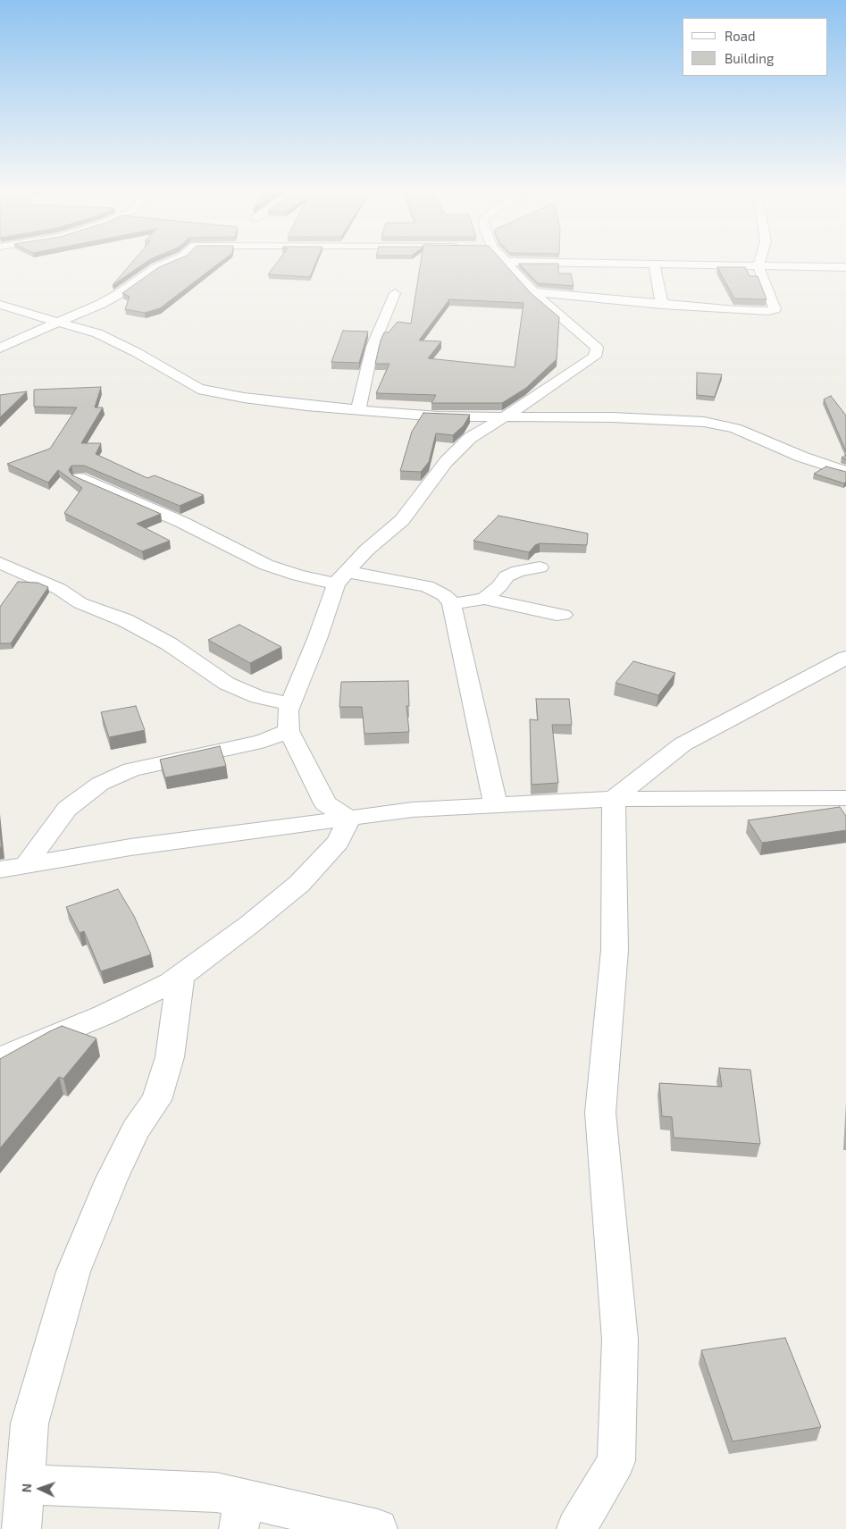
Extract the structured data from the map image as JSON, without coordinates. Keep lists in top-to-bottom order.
{
  "legend": ["Road", "Building"],
  "north": "left"
}
